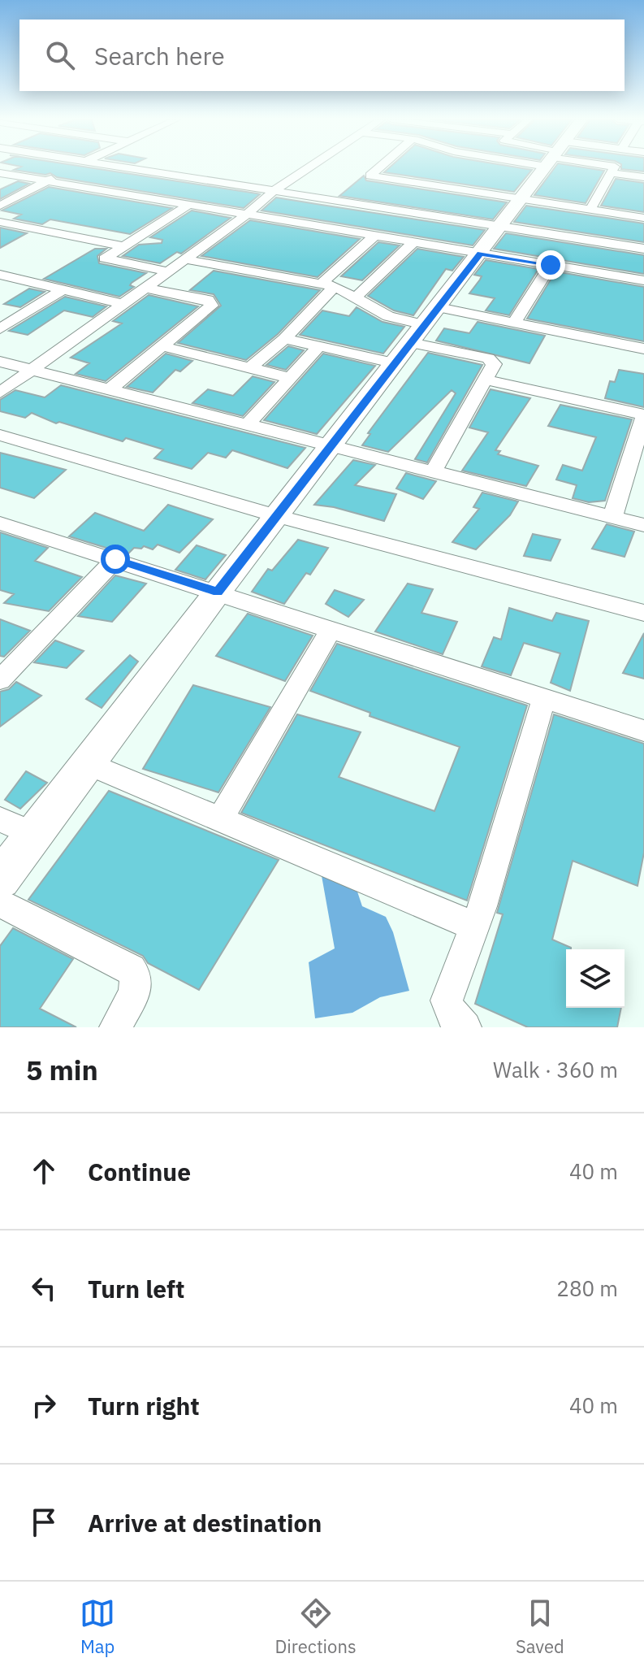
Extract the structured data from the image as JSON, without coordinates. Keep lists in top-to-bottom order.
{
  "page": {
    "search": "Search here",
    "heading": ["5 min", "Walk · 360 m"],
    "list": [
      ["Continue", "40 m"],
      ["Turn left", "280 m"],
      ["Turn right", "40 m"],
      "Arrive at destination"
    ],
    "nav": ["Map", "Directions", "Saved"]
  }
}
